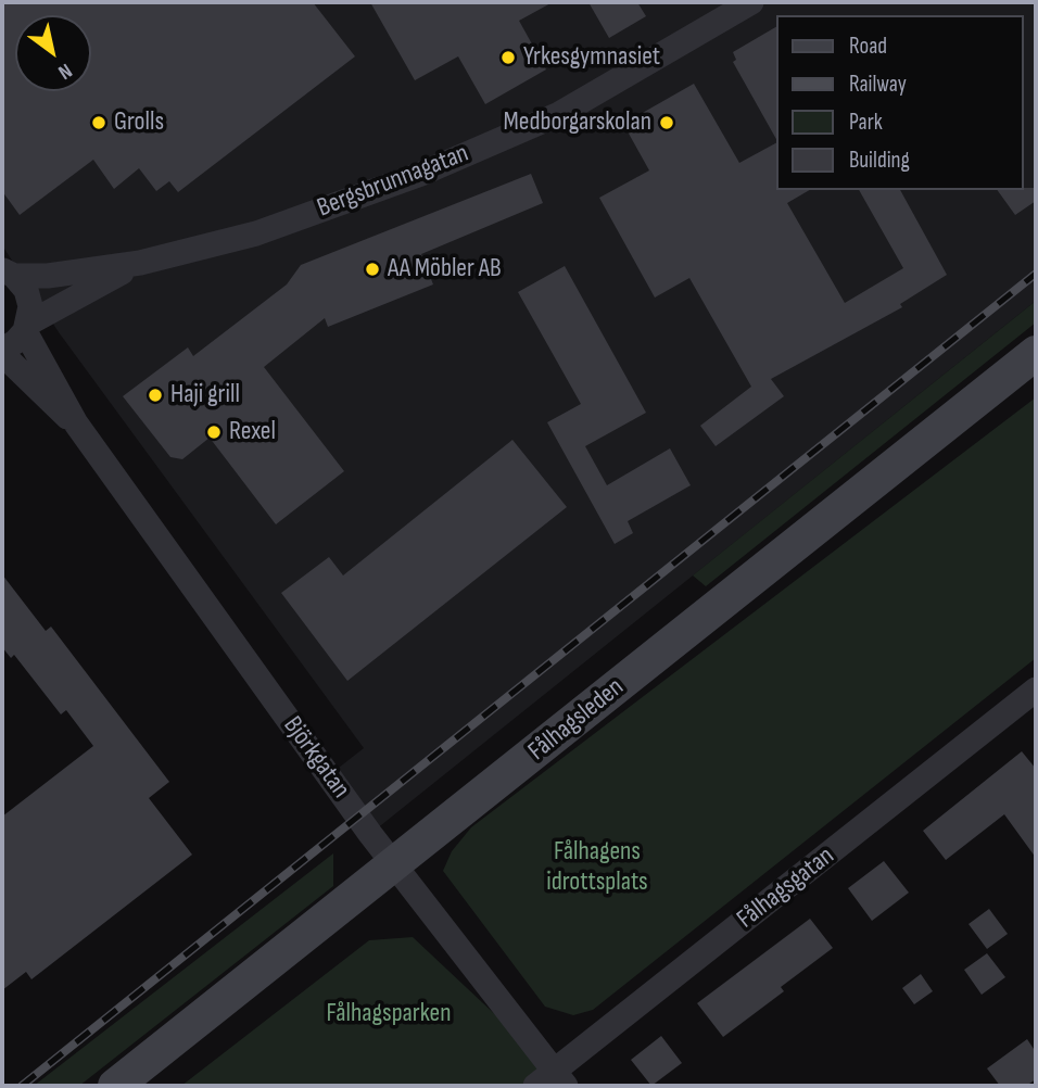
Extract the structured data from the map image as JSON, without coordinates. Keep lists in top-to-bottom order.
{
  "streets": {
    "main road": ["Fålhagsleden"],
    "street": ["Bergsbrunnagatan", "Björkgatan", "Fålhagsgatan"]
  },
  "crossings": [
    ["Bergsbrunnagatan", "Björkgatan"],
    ["Fålhagsleden", "Björkgatan"],
    ["Björkgatan", "Fålhagsgatan"]
  ],
  "parks": ["Fålhagens idrottsplats", "Fålhagsparken"],
  "places": [
    "Yrkesgymnasiet",
    "Grolls",
    "Medborgarskolan",
    "AA Möbler AB",
    "Haji grill",
    "Rexel"
  ],
  "legend": [
    "Road",
    "Railway",
    "Park",
    "Building"
  ],
  "north": "bottom right"
}
